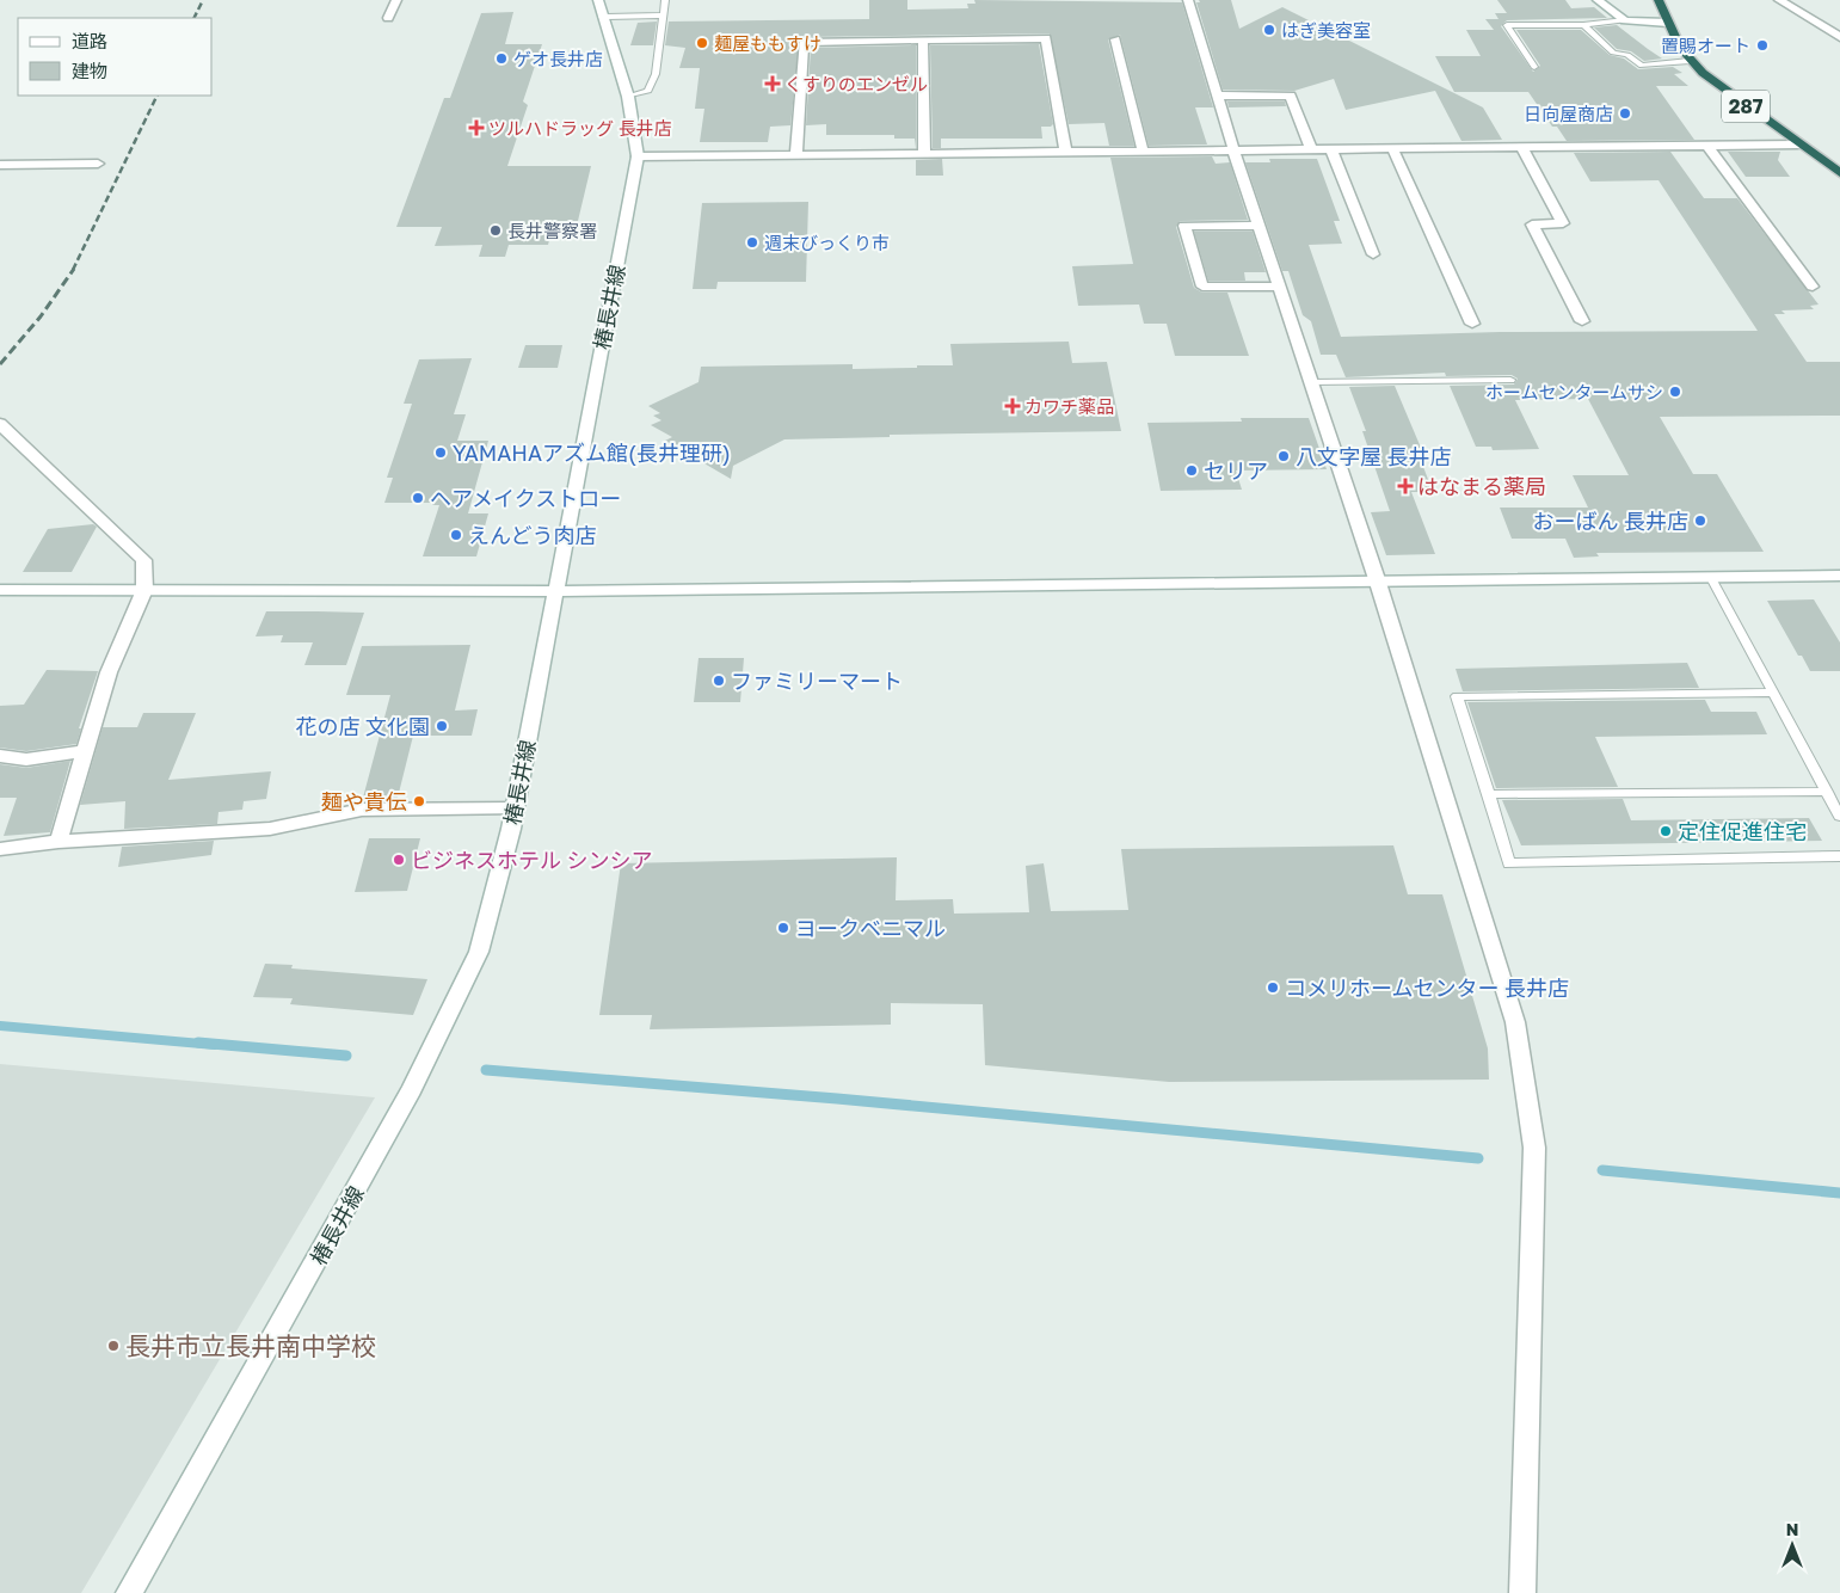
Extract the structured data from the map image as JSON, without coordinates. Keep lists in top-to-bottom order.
{
  "streets": {
    "highway": ["287"],
    "street": ["椿長井線"]
  },
  "places": {
    "other": [
      "はぎ美容室",
      "麺屋ももすけ",
      "置賜オート",
      "ゲオ長井店",
      "日向屋商店",
      "長井警察署",
      "週末びっくり市",
      "ホームセンタームサシ",
      "YAMAHAアズム館(長井理研)",
      "八文字屋 長井店",
      "セリア",
      "ヘアメイクストロー",
      "おーばん 長井店",
      "えんどう肉店",
      "ファミリーマート",
      "花の店 文化園",
      "麺や貴伝",
      "定住促進住宅",
      "ビジネスホテル シンシア",
      "ヨークベニマル",
      "コメリホームセンター 長井店",
      "長井市立長井南中学校"
    ],
    "health": [
      "くすりのエンゼル",
      "ツルハドラッグ 長井店",
      "カワチ薬品",
      "はなまる薬局"
    ]
  },
  "legend": ["道路", "建物"],
  "north": "top"
}
